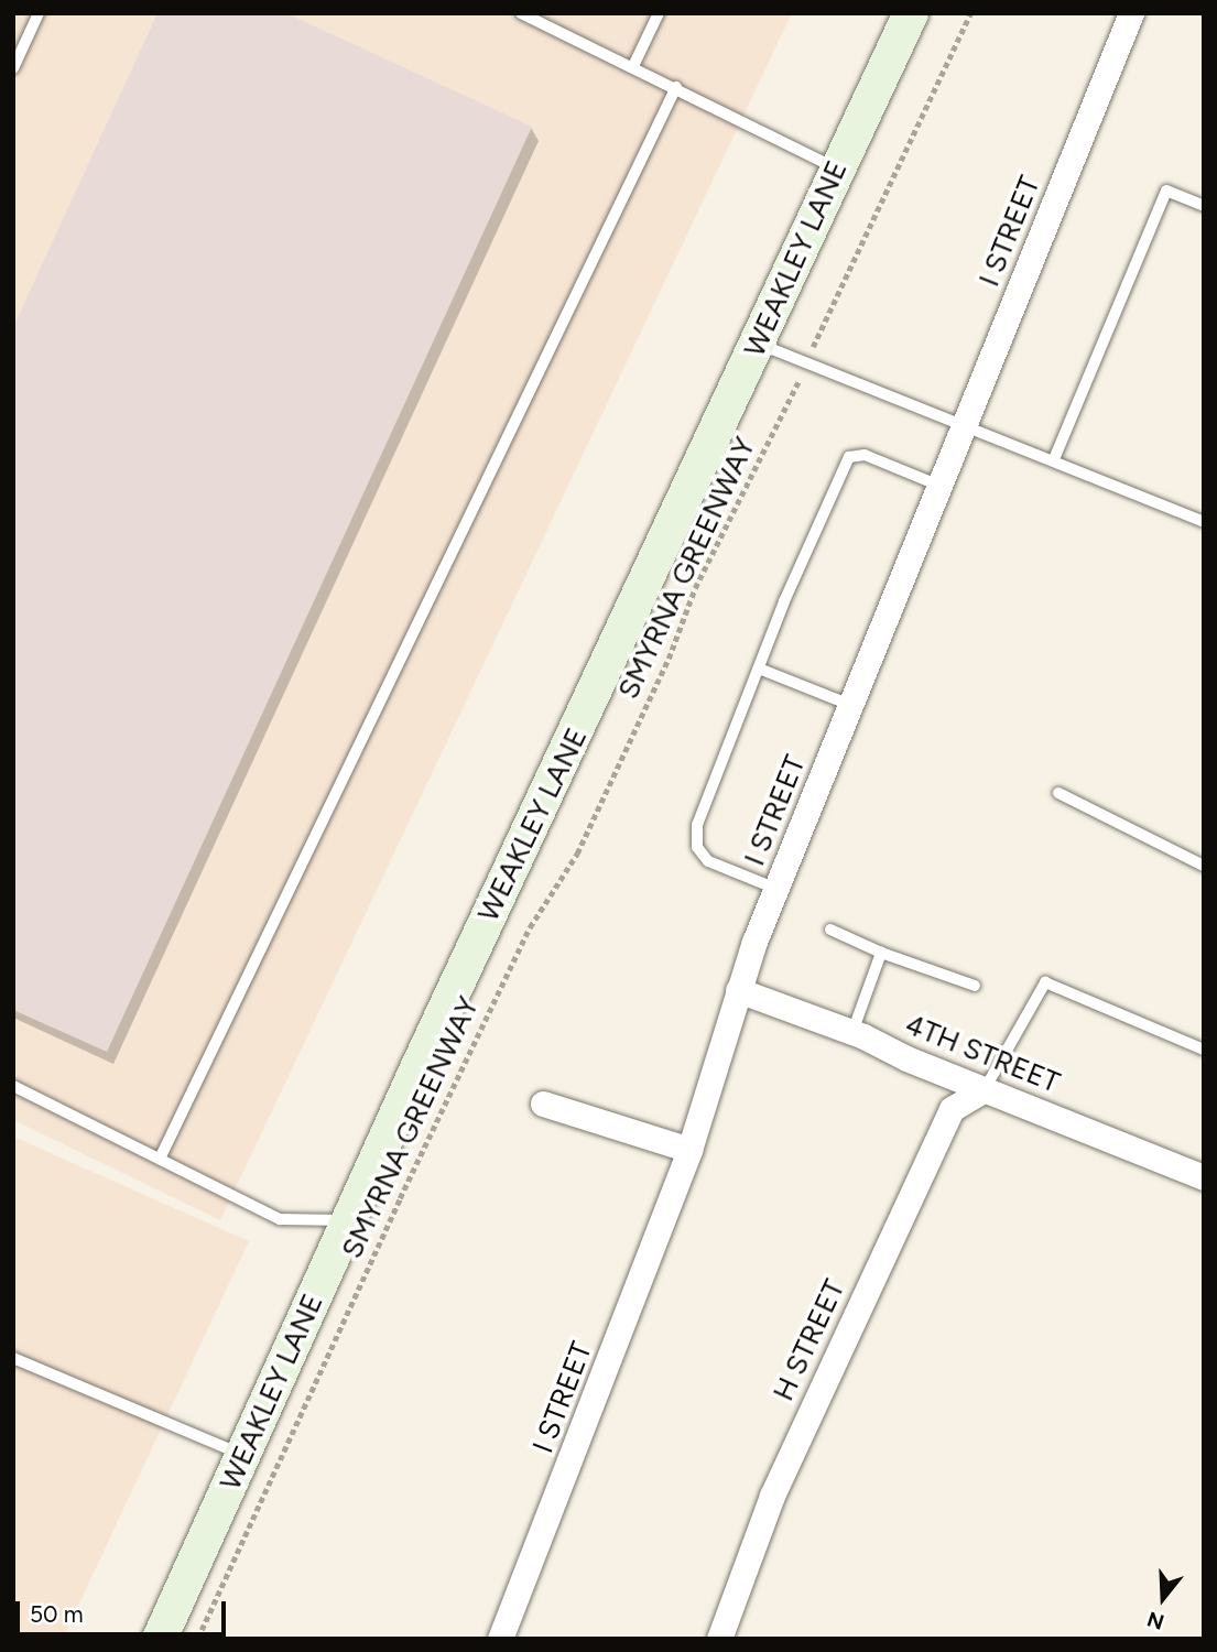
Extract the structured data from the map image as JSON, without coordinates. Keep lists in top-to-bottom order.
{
  "streets": {
    "main road": ["WEAKLEY LANE"],
    "street": ["I STREET", "4TH STREET", "H STREET"],
    "path": ["SMYRNA GREENWAY"]
  },
  "crossings": [
    ["I STREET", "4TH STREET"],
    ["4TH STREET", "H STREET"]
  ],
  "scale_bar": "50 m",
  "north": "bottom"
}
